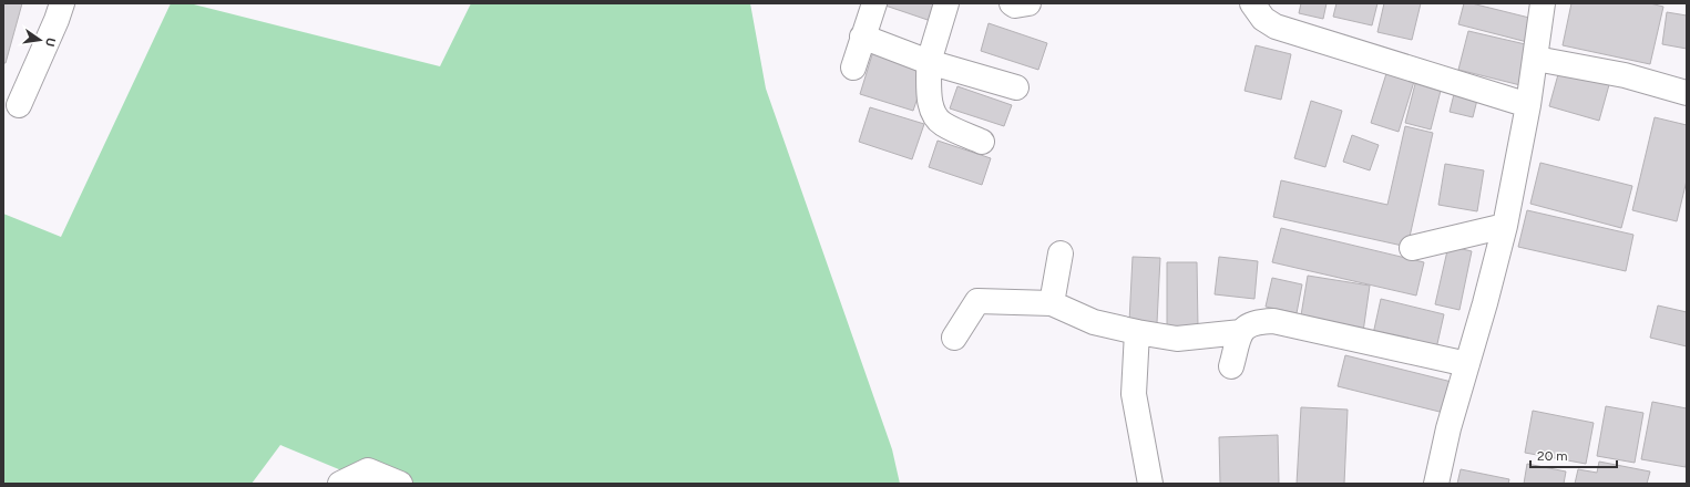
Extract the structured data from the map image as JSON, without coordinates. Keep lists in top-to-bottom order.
{
  "scale_bar": "20 m",
  "north": "right"
}
